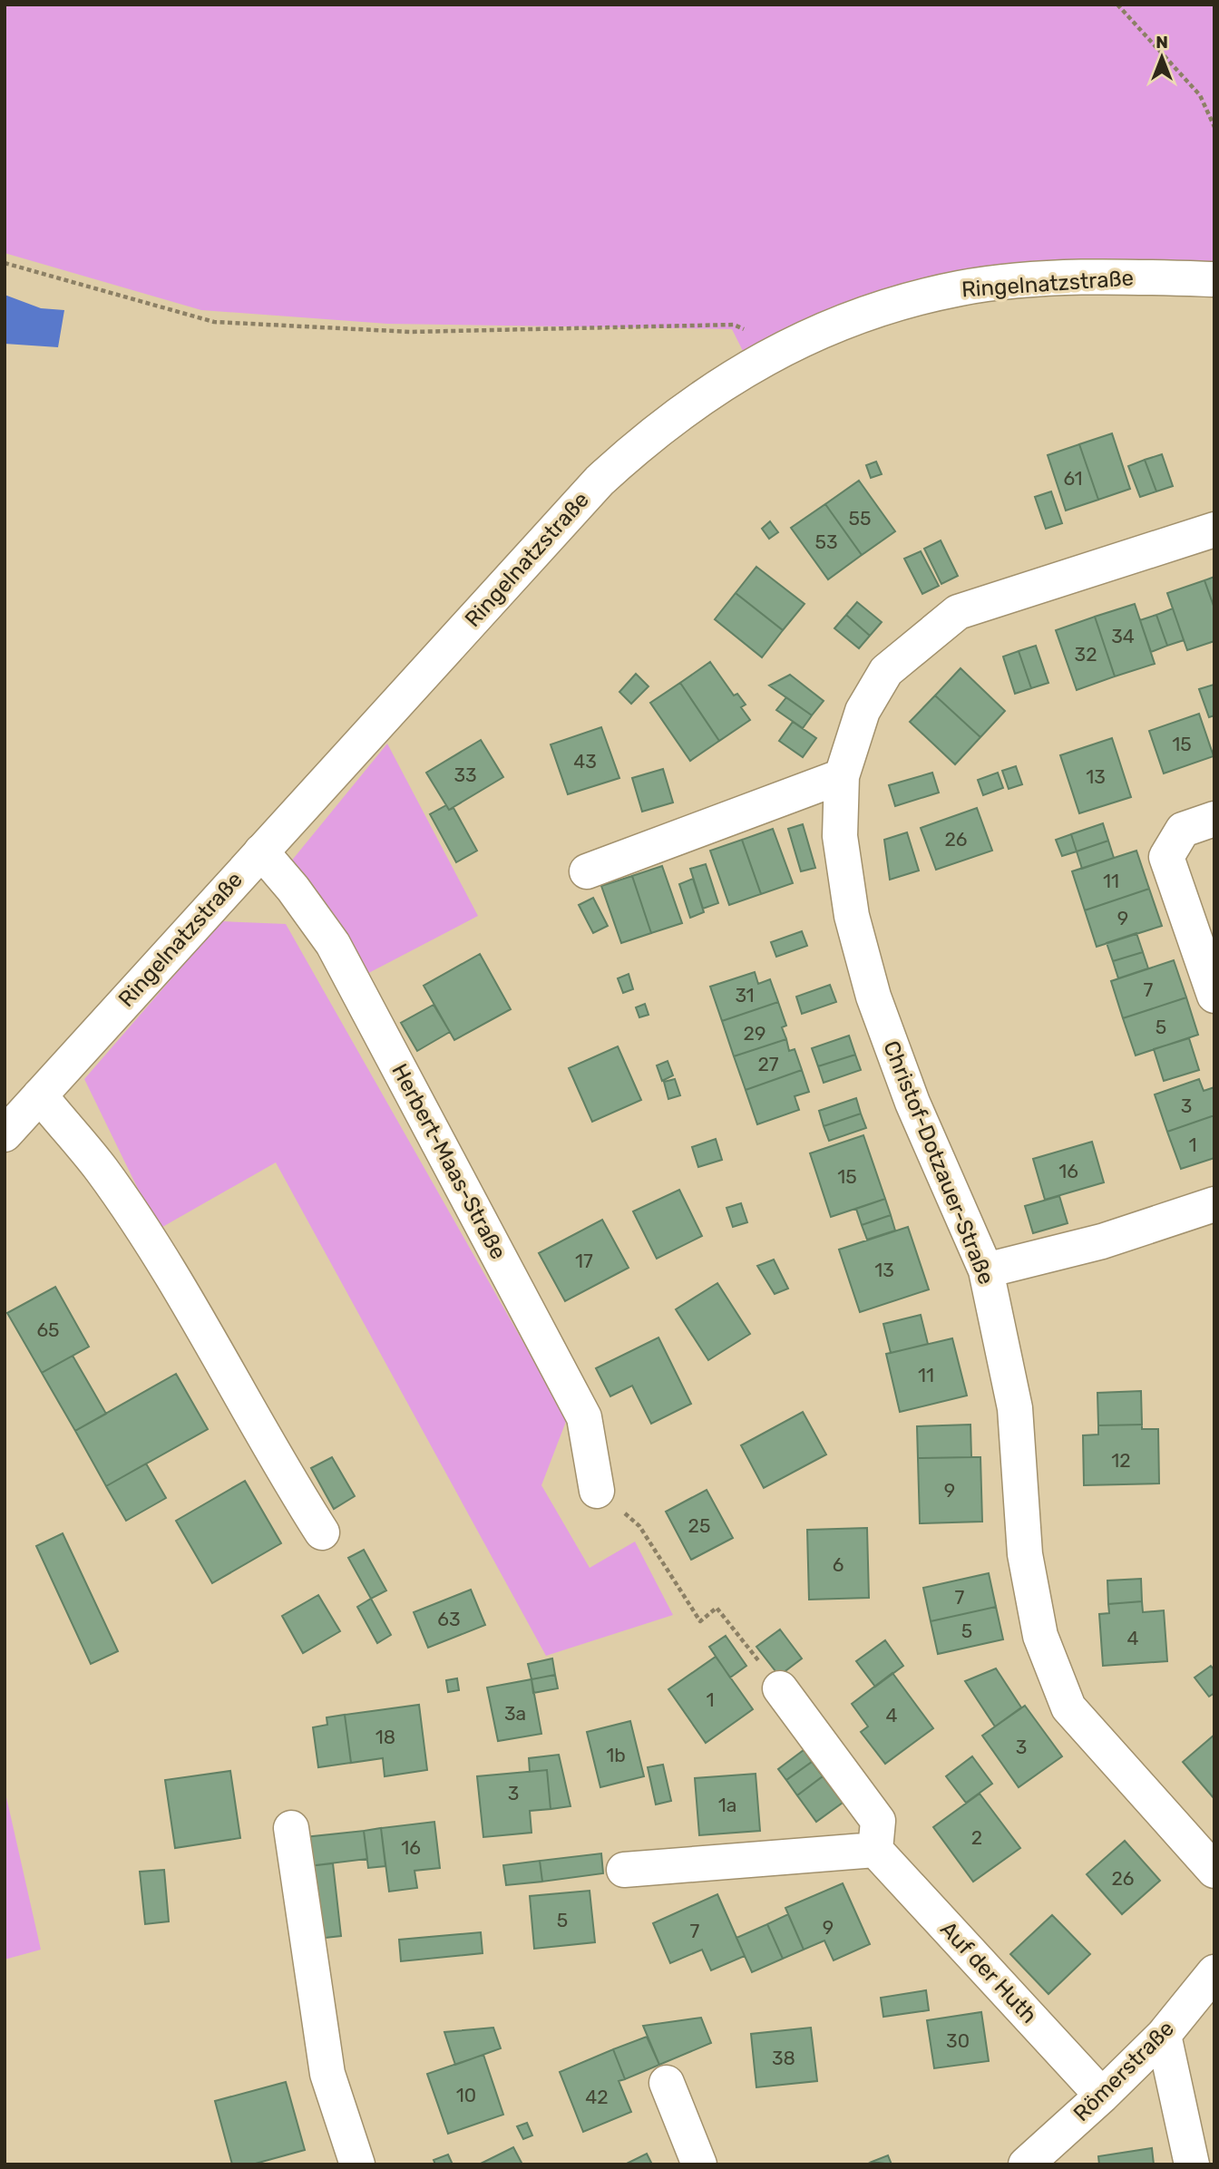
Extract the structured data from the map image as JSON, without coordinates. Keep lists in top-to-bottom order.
{
  "streets": {
    "street": [
      "Ringelnatzstraße",
      "Herbert-Maas-Straße",
      "Christof-Dotzauer-Straße",
      "Auf der Huth",
      "Römerstraße"
    ]
  },
  "crossings": [
    ["Ringelnatzstraße", "Herbert-Maas-Straße"],
    ["Auf der Huth", "Römerstraße"]
  ],
  "house_numbers": [
    "61",
    "55",
    "53",
    "34",
    "32",
    "15",
    "43",
    "33",
    "13",
    "26",
    "11",
    "9",
    "7",
    "31",
    "5",
    "29",
    "27",
    "3",
    "1",
    "16",
    "15",
    "17",
    "13",
    "65",
    "11",
    "12",
    "9",
    "25",
    "6",
    "7",
    "63",
    "5",
    "4",
    "1",
    "3a",
    "4",
    "18",
    "3",
    "1b",
    "3",
    "1a",
    "2",
    "16",
    "26",
    "5",
    "9",
    "7",
    "30",
    "38",
    "10",
    "42"
  ],
  "north": "top"
}
